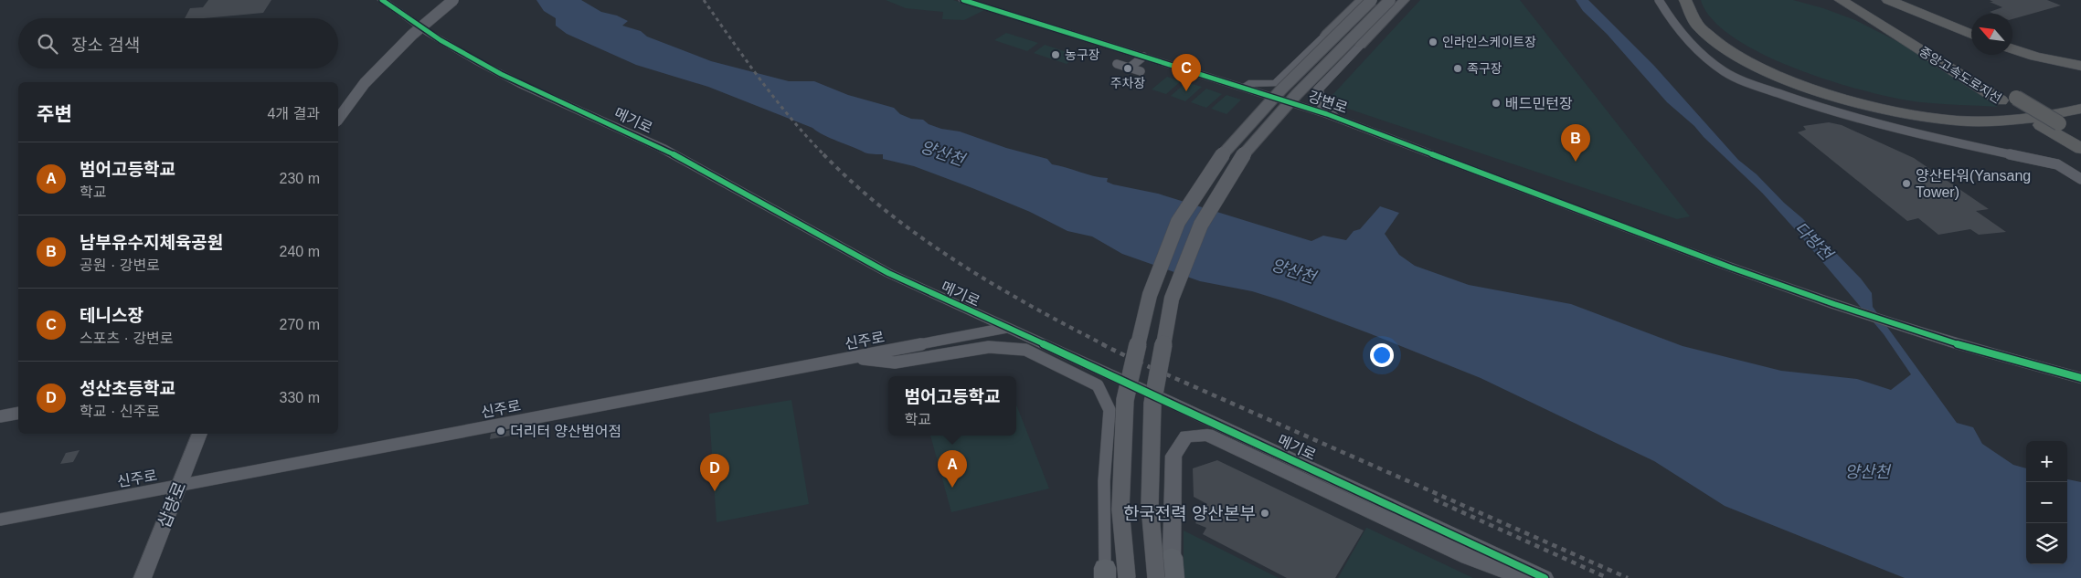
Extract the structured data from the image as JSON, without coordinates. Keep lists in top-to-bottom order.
{
  "streets": {
    "highway": ["중앙고속도로지선"],
    "street": [
      "강변로",
      "메기로",
      "신주로",
      "삽량로"
    ]
  },
  "crossings": [
    ["메기로", "신주로"],
    ["신주로", "삽량로"]
  ],
  "water": ["양산천", "다방천"],
  "places": [
    "인라인스케이트장",
    "농구장",
    "주차장",
    "족구장",
    "배드민턴장",
    "양산타워(Yansang Tower)",
    "더리터 양산범어점",
    "한국전력 양산본부"
  ],
  "north": "top left",
  "page": {
    "search": "장소 검색",
    "pins": [
      "C",
      "B",
      "A",
      "D"
    ],
    "heading": ["주변", "4개 결과"],
    "list": [
      {
        "mark": "A",
        "name": "범어고등학교",
        "note": "학교",
        "value": "230 m"
      },
      {
        "mark": "B",
        "name": "남부유수지체육공원",
        "note": "공원 · 강변로",
        "value": "240 m"
      },
      {
        "mark": "C",
        "name": "테니스장",
        "note": "스포츠 · 강변로",
        "value": "270 m"
      },
      {
        "mark": "D",
        "name": "성산초등학교",
        "note": "학교 · 신주로",
        "value": "330 m"
      }
    ],
    "popup": ["범어고등학교", "학교"],
    "map_buttons": ["+", "−"]
  }
}
